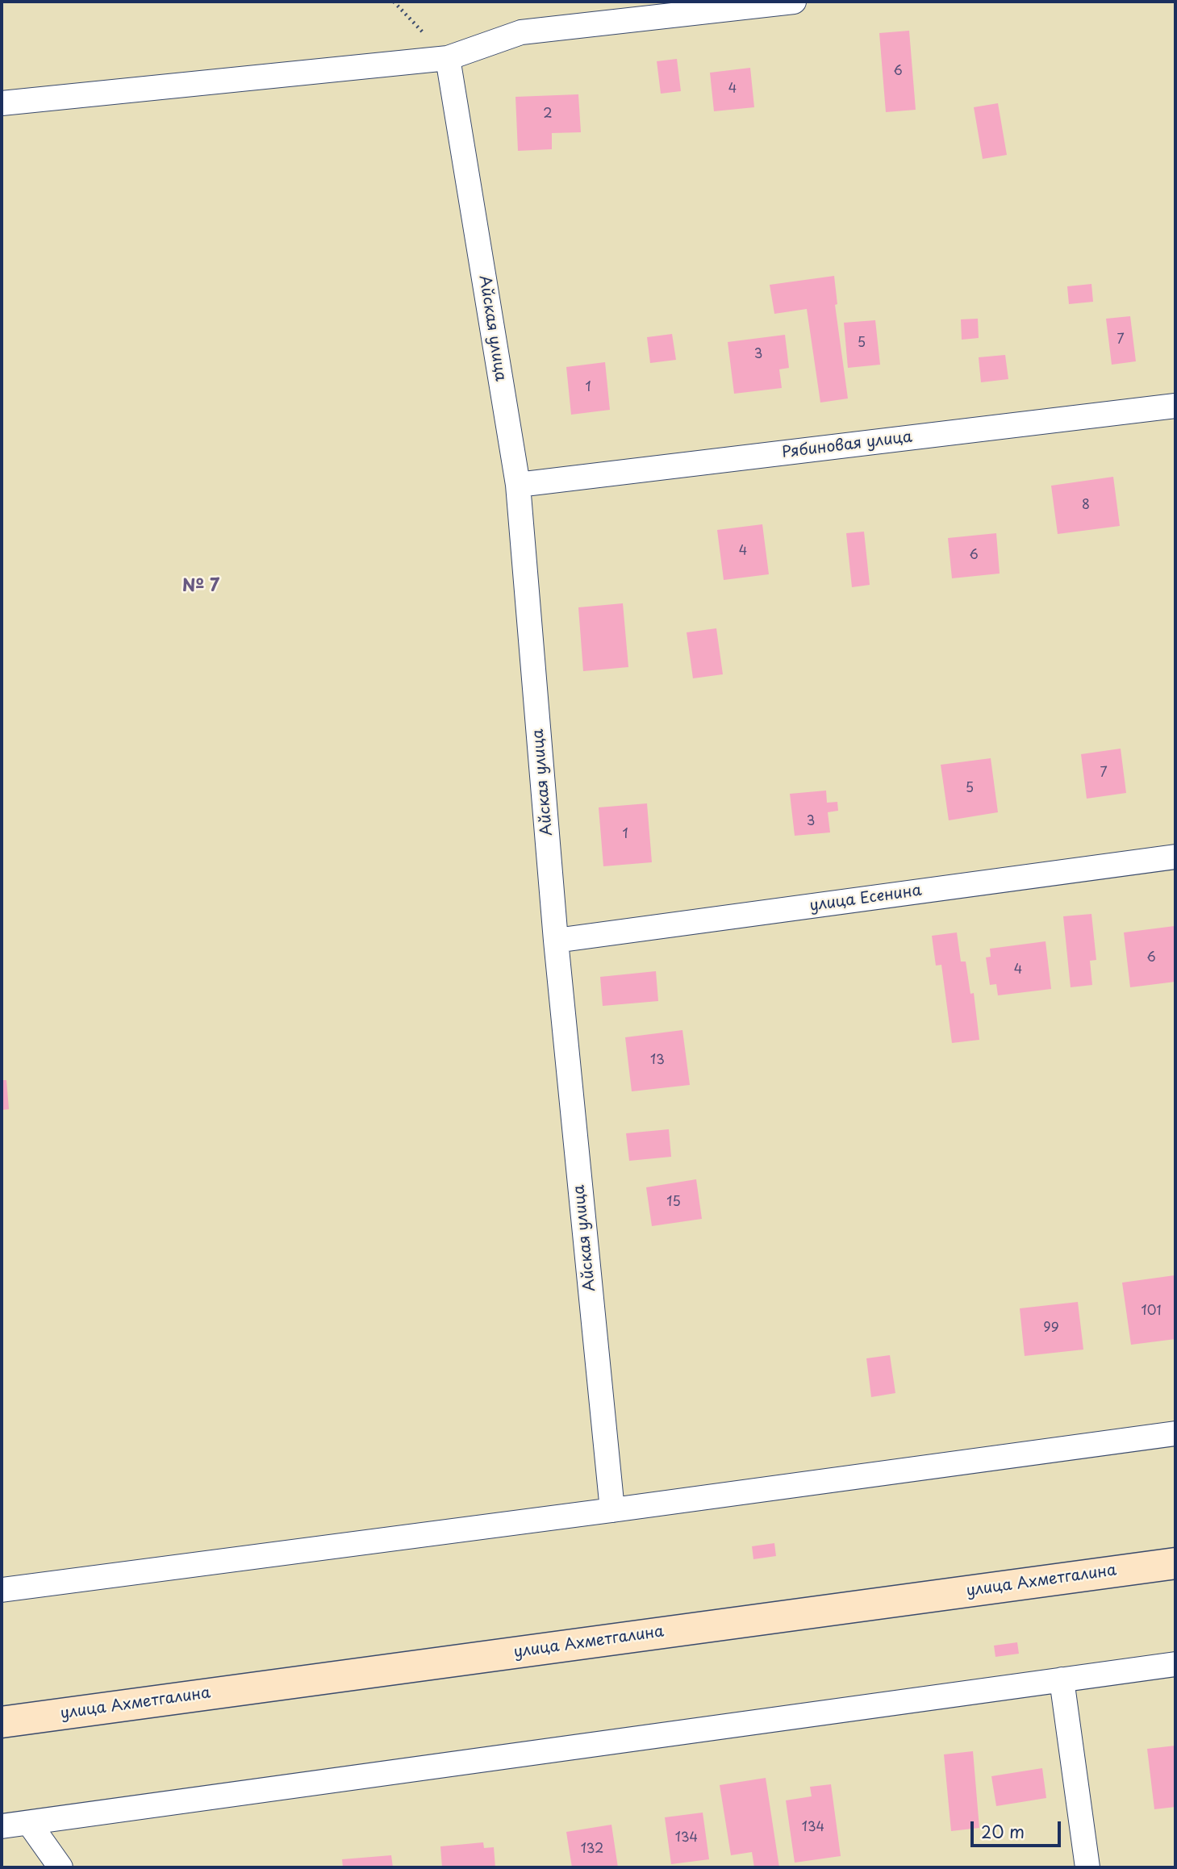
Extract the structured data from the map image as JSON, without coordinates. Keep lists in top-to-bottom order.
{
  "streets": {
    "main road": ["улица Ахметгалина"],
    "street": ["Айская улица", "Рябиновая улица", "улица Есенина"]
  },
  "crossings": [
    ["Айская улица", "Рябиновая улица"],
    ["Айская улица", "улица Есенина"]
  ],
  "districts": ["№ 7"],
  "house_numbers": [
    "6",
    "4",
    "2",
    "7",
    "5",
    "3",
    "1",
    "8",
    "4",
    "6",
    "7",
    "5",
    "3",
    "1",
    "6",
    "4",
    "13",
    "15",
    "101",
    "99",
    "134",
    "134",
    "132"
  ],
  "scale_bar": "20 m"
}
